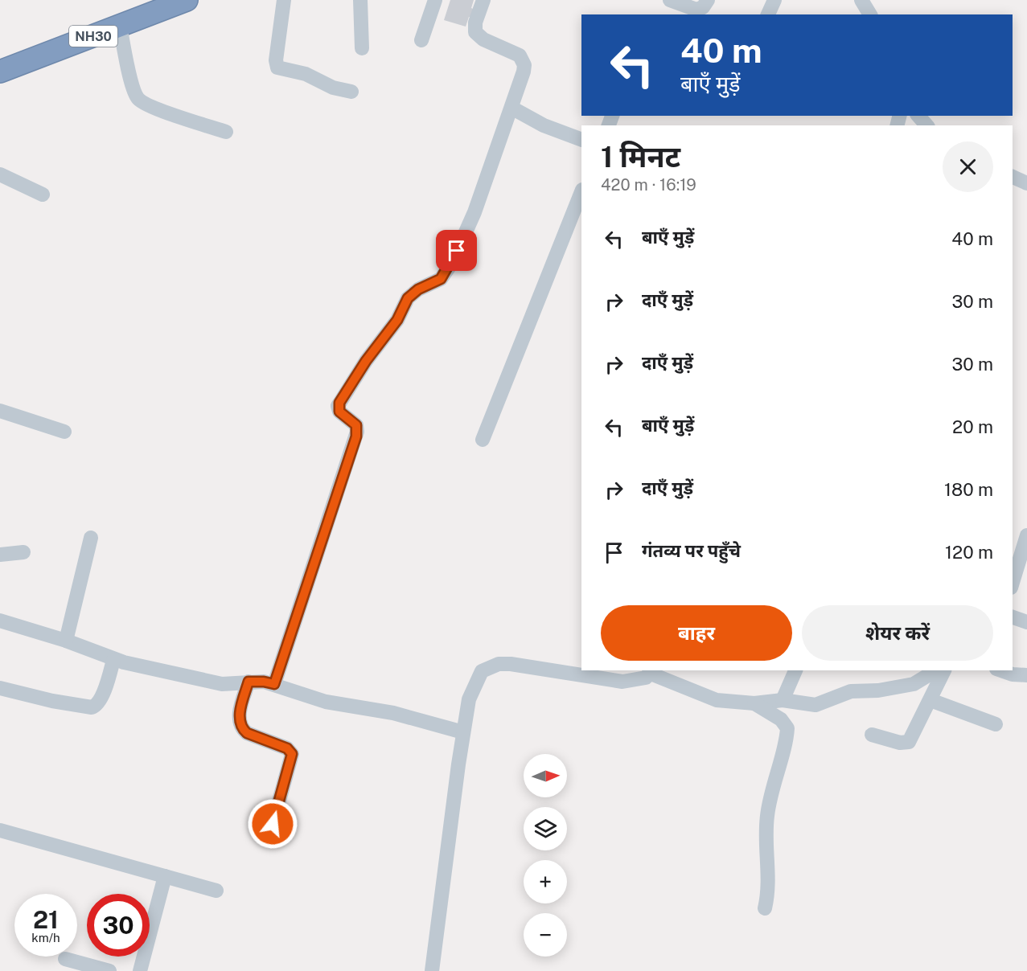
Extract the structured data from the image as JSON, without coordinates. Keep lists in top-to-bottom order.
{
  "streets": {
    "highway": ["NH30"]
  },
  "north": "right",
  "page": {
    "turn": ["40 m", "बाएँ मुड़ें"],
    "heading": ["1 मिनट", "420 m · 16:19"],
    "list": [
      {
        "name": "बाएँ मुड़ें",
        "value": "40 m"
      },
      {
        "name": "दाएँ मुड़ें",
        "value": "30 m"
      },
      {
        "name": "दाएँ मुड़ें",
        "value": "30 m"
      },
      {
        "name": "बाएँ मुड़ें",
        "value": "20 m"
      },
      {
        "name": "दाएँ मुड़ें",
        "value": "180 m"
      },
      {
        "name": "गंतव्य पर पहुँचे",
        "value": "120 m"
      }
    ],
    "buttons": ["बाहर", "शेयर करें"],
    "map_buttons": ["+", "−"],
    "speed": "21 km/h",
    "limit": "30"
  }
}
